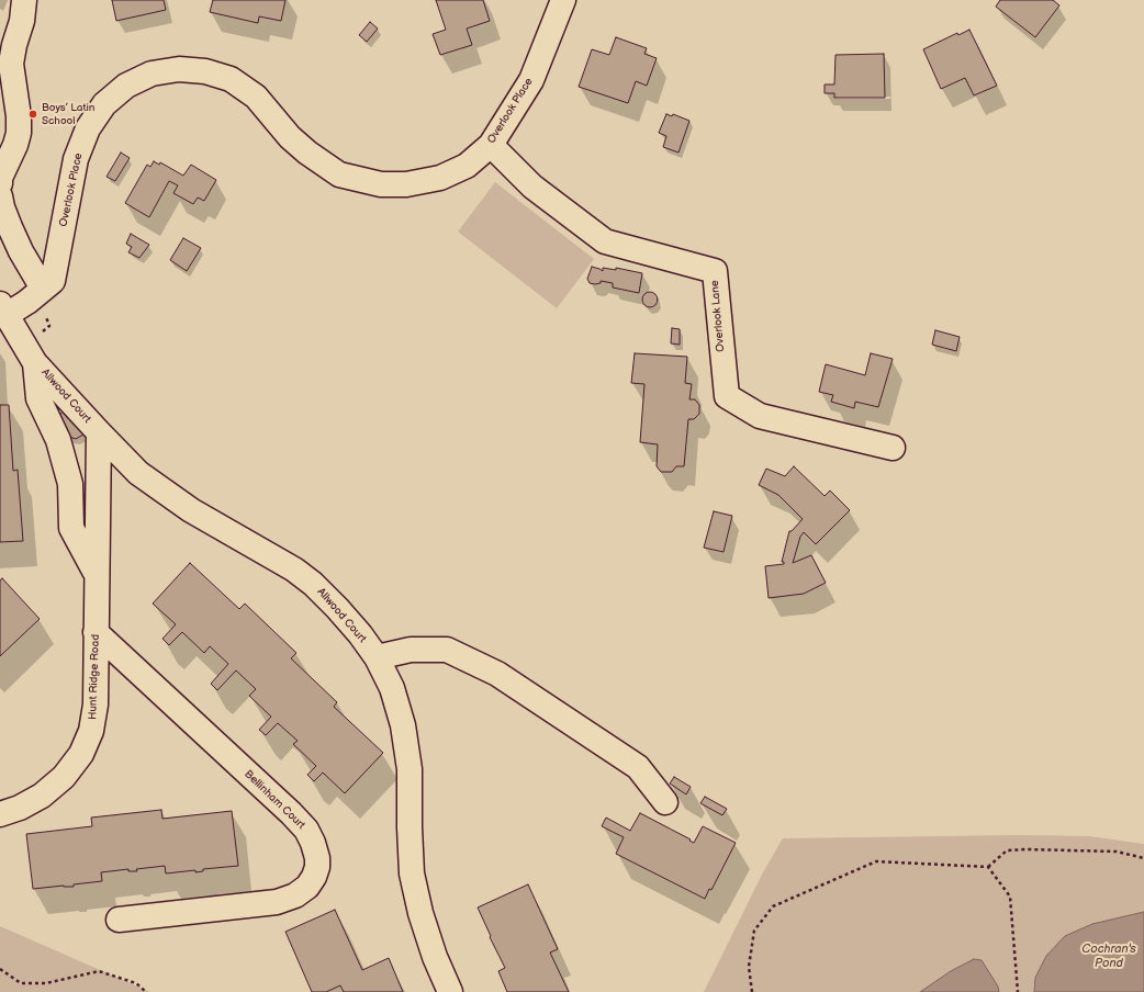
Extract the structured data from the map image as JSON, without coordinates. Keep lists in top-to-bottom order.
{
  "streets": {
    "street": [
      "Overlook Place",
      "Overlook Lane",
      "Allwood Court",
      "Hunt Ridge Road",
      "Bellinham Court"
    ]
  },
  "crossings": [
    ["Overlook Place", "Overlook Lane"],
    ["Allwood Court", "Hunt Ridge Road"],
    ["Hunt Ridge Road", "Bellinham Court"]
  ],
  "water": ["Cochran's Pond"],
  "places": ["Boys’ Latin School"]
}
